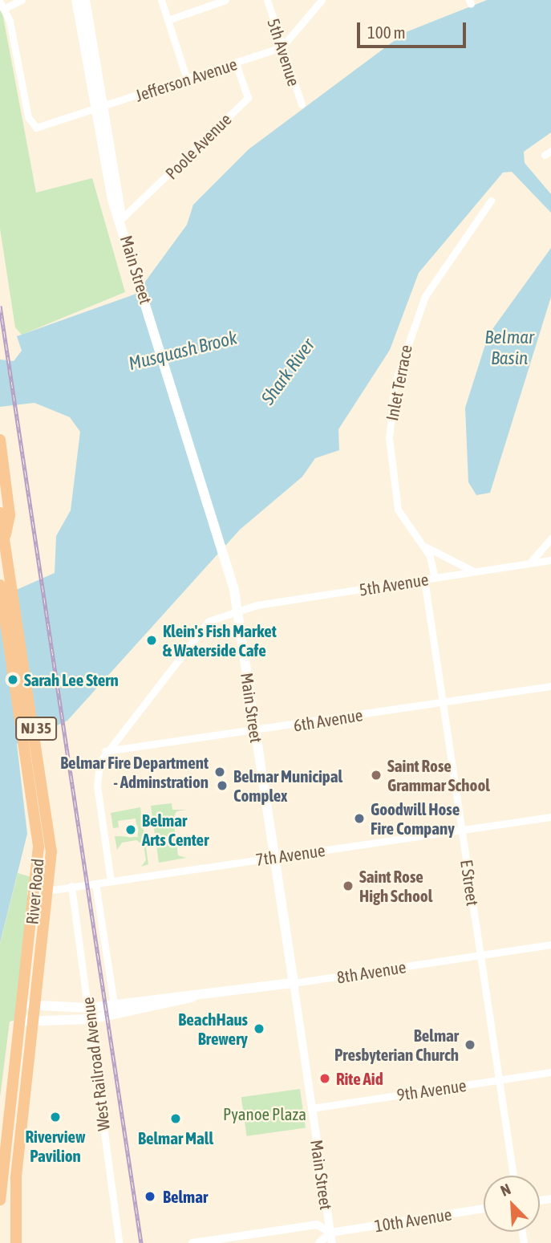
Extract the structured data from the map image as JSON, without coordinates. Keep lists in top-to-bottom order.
{
  "streets": {
    "highway": ["NJ 35", "River Road"],
    "main road": ["Main Street", "8th Avenue"],
    "street": [
      "5th Avenue",
      "Jefferson Avenue",
      "Poole Avenue",
      "Inlet Terrace",
      "6th Avenue",
      "7th Avenue",
      "E Street",
      "West Railroad Avenue",
      "9th Avenue",
      "10th Avenue"
    ]
  },
  "crossings": [
    ["5th Avenue", "Jefferson Avenue"],
    ["5th Avenue", "Main Street"],
    ["5th Avenue", "Inlet Terrace"],
    ["5th Avenue", "E Street"],
    ["Jefferson Avenue", "Poole Avenue"],
    ["Jefferson Avenue", "Main Street"],
    ["Poole Avenue", "Main Street"],
    ["Main Street", "6th Avenue"],
    ["Main Street", "7th Avenue"],
    ["Main Street", "8th Avenue"],
    ["Main Street", "9th Avenue"],
    ["Main Street", "10th Avenue"],
    ["6th Avenue", "E Street"],
    ["7th Avenue", "E Street"],
    ["7th Avenue", "West Railroad Avenue"],
    ["E Street", "8th Avenue"],
    ["E Street", "9th Avenue"],
    ["River Road", "8th Avenue"],
    ["8th Avenue", "West Railroad Avenue"]
  ],
  "water": ["Belmar Basin", "Musquash Brook", "Shark River"],
  "parks": ["Pyanoe Plaza"],
  "places": [
    "Klein's Fish Market & Waterside Cafe",
    "Sarah Lee Stern",
    "Belmar Fire Department - Adminstration",
    "Saint Rose Grammar School",
    "Belmar Municipal Complex",
    "Goodwill Hose Fire Company",
    "Belmar Arts Center",
    "Saint Rose High School",
    "BeachHaus Brewery",
    "Belmar Presbyterian Church",
    "Rite Aid",
    "Riverview Pavilion",
    "Belmar Mall",
    "Belmar"
  ],
  "scale_bar": "100 m",
  "north": "top left"
}
